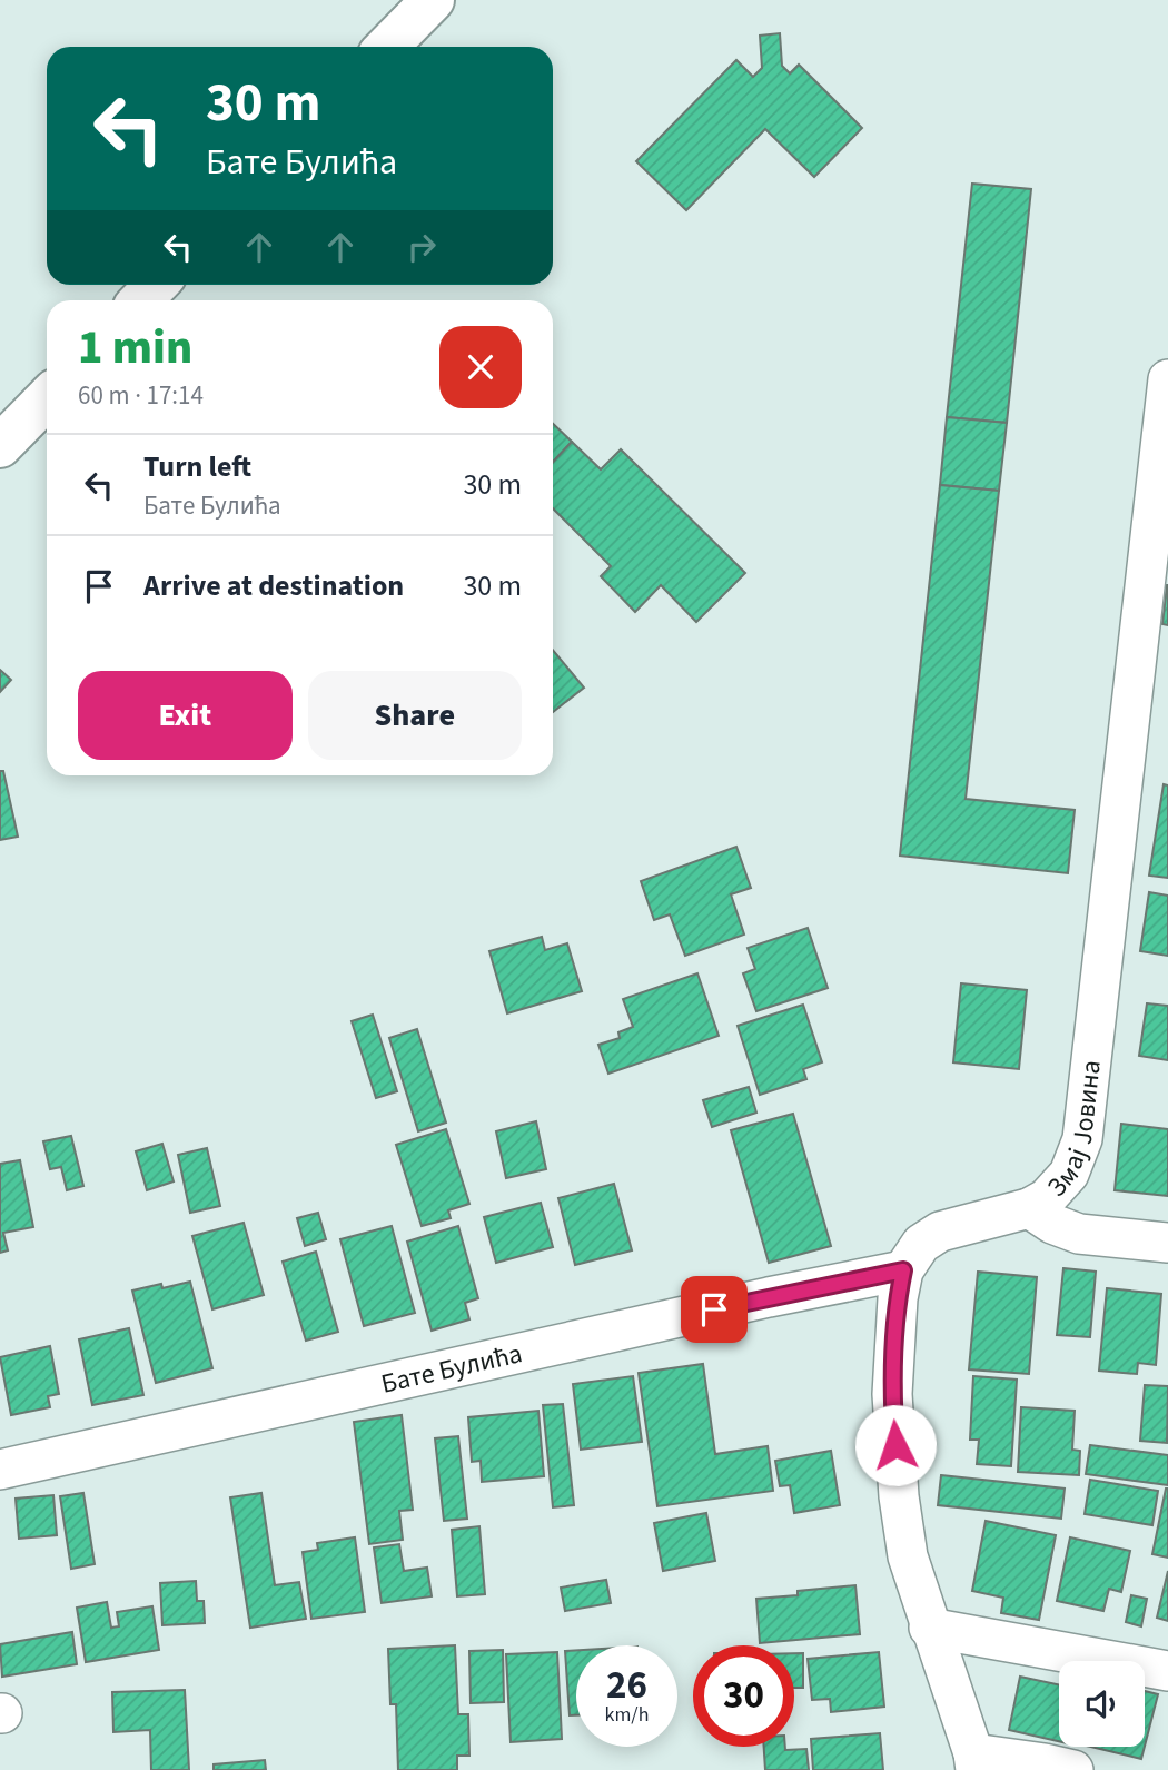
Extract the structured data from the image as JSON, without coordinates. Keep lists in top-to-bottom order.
{
  "streets": {
    "street": ["Змај Јовина", "Бате Булића"]
  },
  "crossings": [
    ["Змај Јовина", "Бате Булића"]
  ],
  "page": {
    "turn": ["30 m", "Бате Булића"],
    "heading": ["1 min", "60 m · 17:14"],
    "list": [
      {
        "name": "Turn left",
        "note": "Бате Булића",
        "value": "30 m"
      },
      {
        "name": "Arrive at destination",
        "value": "30 m"
      }
    ],
    "buttons": ["Exit", "Share"],
    "speed": "26 km/h",
    "limit": "30"
  }
}
